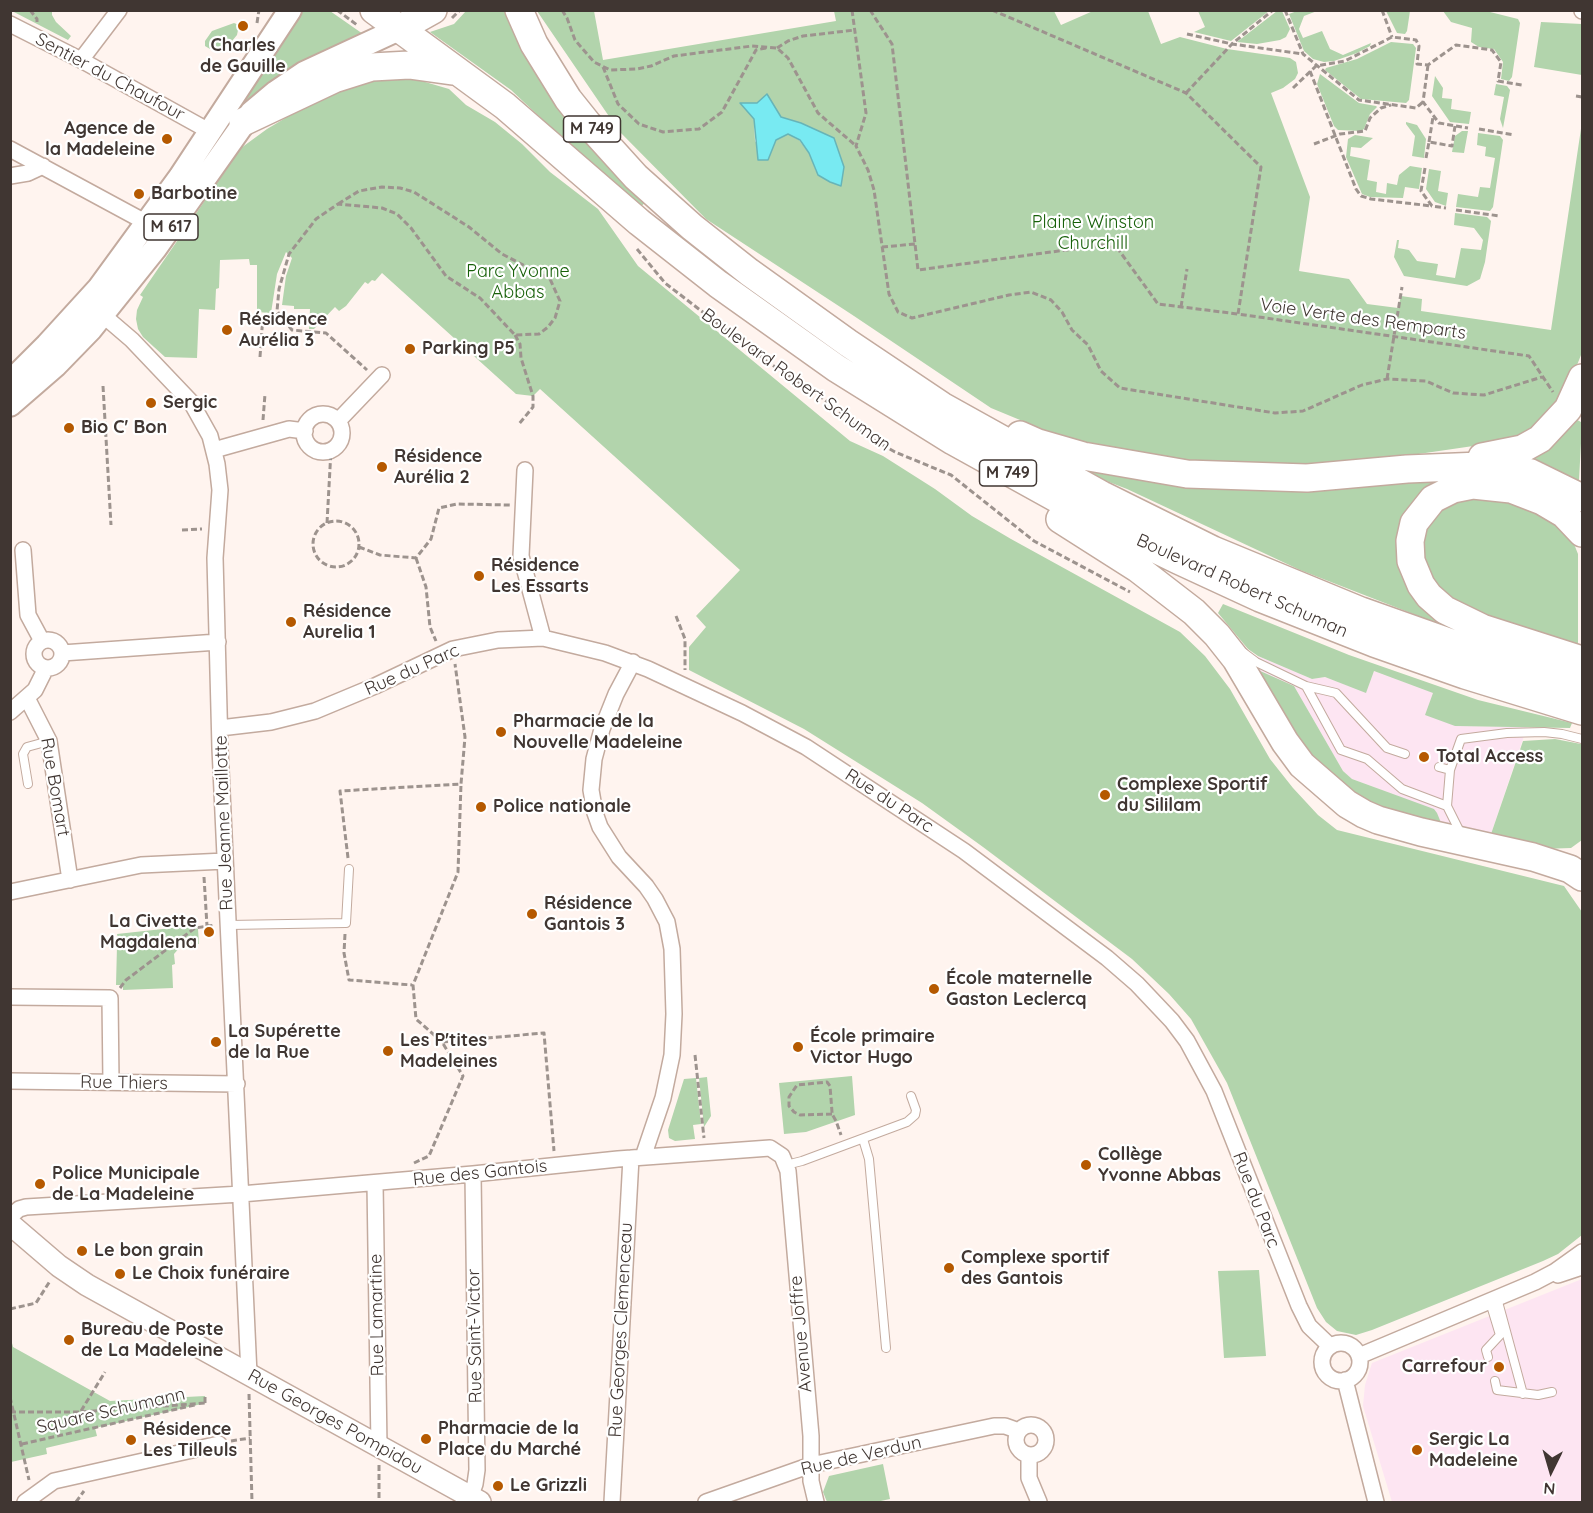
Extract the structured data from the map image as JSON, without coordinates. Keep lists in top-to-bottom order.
{
  "streets": {
    "highway": ["M 749", "Boulevard Robert Schuman"],
    "main road": ["M 617"],
    "street": [
      "Sentier du Chaufour",
      "Rue du Parc",
      "Rue Bomart",
      "Rue Jeanne Maillotte",
      "Rue Thiers",
      "Rue des Gantois",
      "Rue Lamartine",
      "Rue Georges Clemenceau",
      "Avenue Joffre",
      "Rue Saint-Victor",
      "Rue Georges Pompidou",
      "Rue de Verdun"
    ],
    "path": ["Voie Verte des Remparts", "Square Schumann"]
  },
  "crossings": [
    ["Sentier du Chaufour", "M 617"],
    ["M 617", "Boulevard Robert Schuman"],
    ["M 617", "Rue Jeanne Maillotte"],
    ["Rue du Parc", "Rue Jeanne Maillotte"],
    ["Rue du Parc", "Rue Georges Clemenceau"],
    ["Rue Jeanne Maillotte", "Rue Thiers"],
    ["Rue Jeanne Maillotte", "Rue des Gantois"],
    ["Rue Jeanne Maillotte", "Rue Georges Pompidou"],
    ["Rue des Gantois", "Rue Lamartine"],
    ["Rue des Gantois", "Rue Georges Clemenceau"],
    ["Rue des Gantois", "Avenue Joffre"],
    ["Rue des Gantois", "Rue Saint-Victor"],
    ["Rue Lamartine", "Rue Georges Pompidou"],
    ["Avenue Joffre", "Rue de Verdun"],
    ["Rue Saint-Victor", "Rue Georges Pompidou"]
  ],
  "parks": ["Plaine Winston Churchill", "Parc Yvonne Abbas"],
  "places": [
    "Charles de Gauille",
    "Agence de la Madeleine",
    "Barbotine",
    "Résidence Aurélia 3",
    "Parking P5",
    "Sergic",
    "Bio C' Bon",
    "Résidence Aurélia 2",
    "Résidence Les Essarts",
    "Résidence Aurelia 1",
    "Pharmacie de la Nouvelle Madeleine",
    "Total Access",
    "Complexe Sportif du Sililam",
    "Police nationale",
    "Résidence Gantois 3",
    "La Civette Magdalena",
    "École maternelle Gaston Leclercq",
    "La Supérette de la Rue",
    "École primaire Victor Hugo",
    "Les P'tites Madeleines",
    "Collège Yvonne Abbas",
    "Police Municipale de La Madeleine",
    "Le bon grain",
    "Complexe sportif des Gantois",
    "Le Choix funéraire",
    "Bureau de Poste de La Madeleine",
    "Carrefour",
    "Pharmacie de la Place du Marché",
    "Résidence Les Tilleuls",
    "Sergic La Madeleine",
    "Le Grizzli"
  ],
  "north": "bottom"
}
